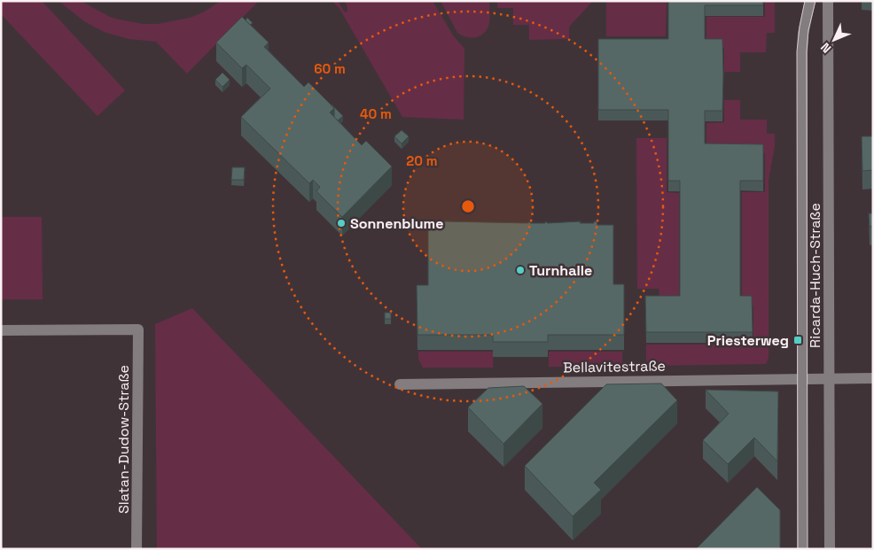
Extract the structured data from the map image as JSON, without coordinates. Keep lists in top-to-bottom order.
{
  "streets": {
    "street": ["Ricarda-Huch-Straße", "Bellavitestraße", "Slatan-Dudow-Straße"]
  },
  "crossings": [
    ["Ricarda-Huch-Straße", "Bellavitestraße"]
  ],
  "places": {
    "other": ["Sonnenblume", "Turnhalle"],
    "transit": ["Priesterweg"]
  },
  "north": "bottom left",
  "rings": ["60 m", "40 m", "20 m"]
}
